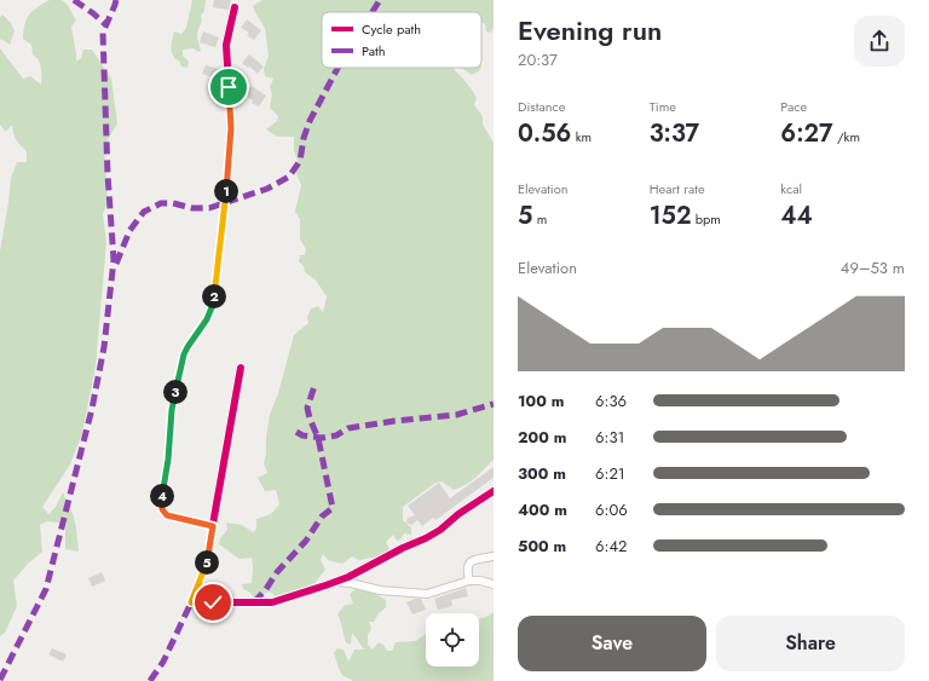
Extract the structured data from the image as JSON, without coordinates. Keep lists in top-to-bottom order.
{
  "legend": ["Cycle path", "Path"],
  "page": {
    "heading": ["Evening run", "20:37"],
    "stats": [
      ["Distance", "0.56 km"],
      ["Time", "3:37"],
      ["Pace", "6:27 /km"],
      ["Elevation", "5 m"],
      ["Heart rate", "152 bpm"],
      ["kcal", "44"]
    ],
    "pins": [
      "1",
      "2",
      "3",
      "4",
      "5"
    ],
    "chart": ["Elevation", "49–53 m"],
    "list": [
      {
        "name": "100 m",
        "note": "6:36"
      },
      {
        "name": "200 m",
        "note": "6:31"
      },
      {
        "name": "300 m",
        "note": "6:21"
      },
      {
        "name": "400 m",
        "note": "6:06"
      },
      {
        "name": "500 m",
        "note": "6:42"
      }
    ],
    "buttons": ["Save", "Share"]
  }
}
